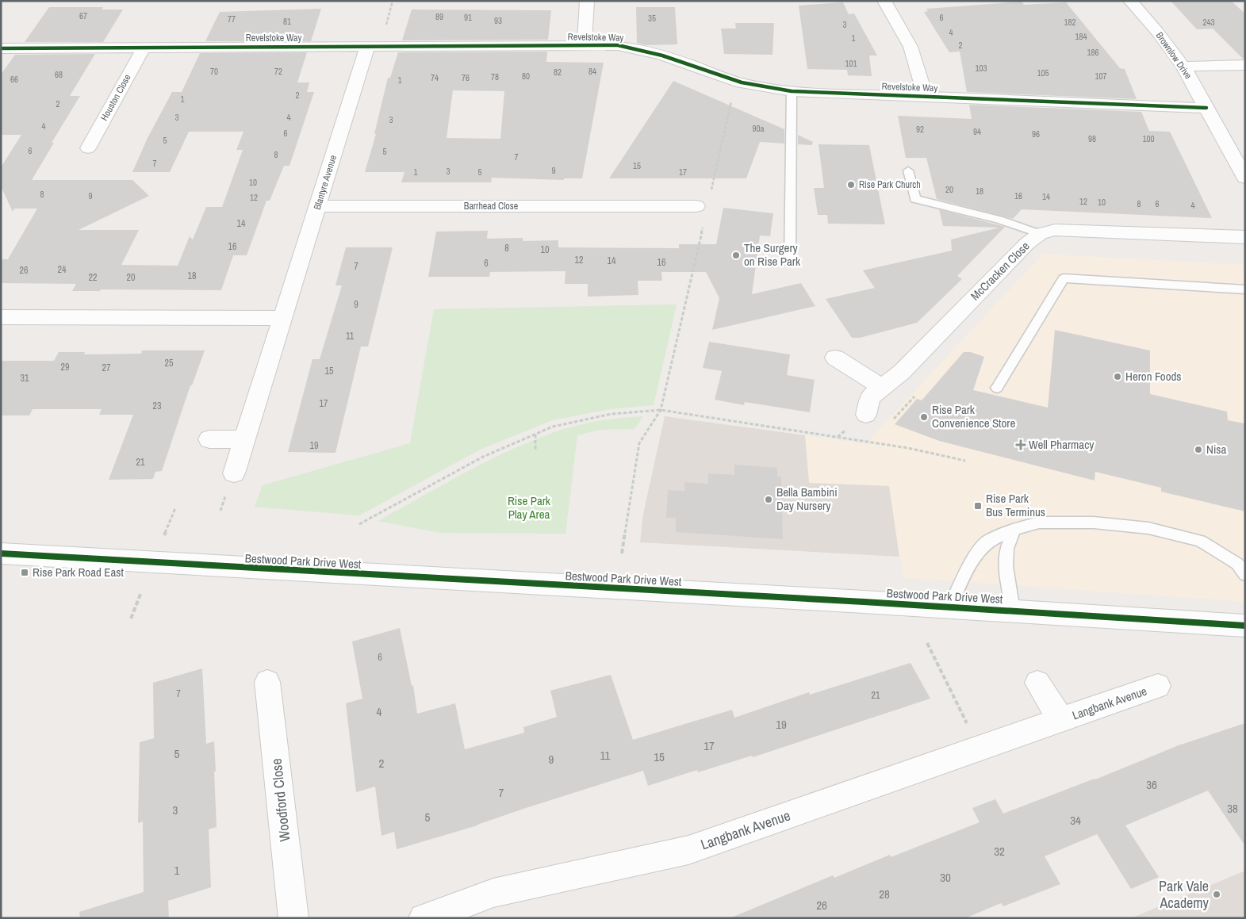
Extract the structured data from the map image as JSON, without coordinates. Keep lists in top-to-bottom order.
{
  "streets": {
    "street": [
      "Revelstoke Way",
      "Brownlow Drive",
      "Houston Close",
      "Blantyre Avenue",
      "Barrhead Close",
      "McCracken Close",
      "Bestwood Park Drive West",
      "Langbank Avenue",
      "Woodford Close"
    ]
  },
  "crossings": [
    ["Revelstoke Way", "Brownlow Drive"],
    ["Revelstoke Way", "Houston Close"],
    ["Revelstoke Way", "Blantyre Avenue"],
    ["Blantyre Avenue", "Barrhead Close"]
  ],
  "parks": ["Rise Park Play Area"],
  "places": {
    "other": [
      "Rise Park Church",
      "The Surgery on Rise Park",
      "Heron Foods",
      "Rise Park Convenience Store",
      "Nisa",
      "Bella Bambini Day Nursery",
      "Park Vale Academy"
    ],
    "health": ["Well Pharmacy"],
    "transit": ["Rise Park Bus Terminus", "Rise Park Road East"]
  },
  "house_numbers": [
    "67",
    "89",
    "91",
    "6",
    "35",
    "77",
    "93",
    "81",
    "182",
    "243",
    "3",
    "4",
    "184",
    "1",
    "2",
    "186",
    "101",
    "103",
    "70",
    "72",
    "84",
    "82",
    "105",
    "68",
    "80",
    "107",
    "78",
    "74",
    "76",
    "66",
    "1",
    "2",
    "1",
    "2",
    "3",
    "4",
    "3",
    "4",
    "90a",
    "92",
    "94",
    "6",
    "96",
    "98",
    "100",
    "5",
    "6",
    "5",
    "8",
    "7",
    "7",
    "15",
    "9",
    "3",
    "1",
    "5",
    "17",
    "10",
    "20",
    "18",
    "8",
    "9",
    "16",
    "14",
    "12",
    "12",
    "10",
    "8",
    "6",
    "4",
    "14",
    "16",
    "8",
    "10",
    "12",
    "14",
    "16",
    "6",
    "7",
    "24",
    "26",
    "18",
    "22",
    "20",
    "9",
    "11",
    "25",
    "29",
    "27",
    "15",
    "31",
    "17",
    "23",
    "19",
    "21",
    "6",
    "7",
    "21",
    "4",
    "19",
    "17",
    "5",
    "11",
    "15",
    "9",
    "2",
    "36",
    "7",
    "38",
    "3",
    "5",
    "34",
    "32",
    "1",
    "30",
    "28",
    "26"
  ]
}
